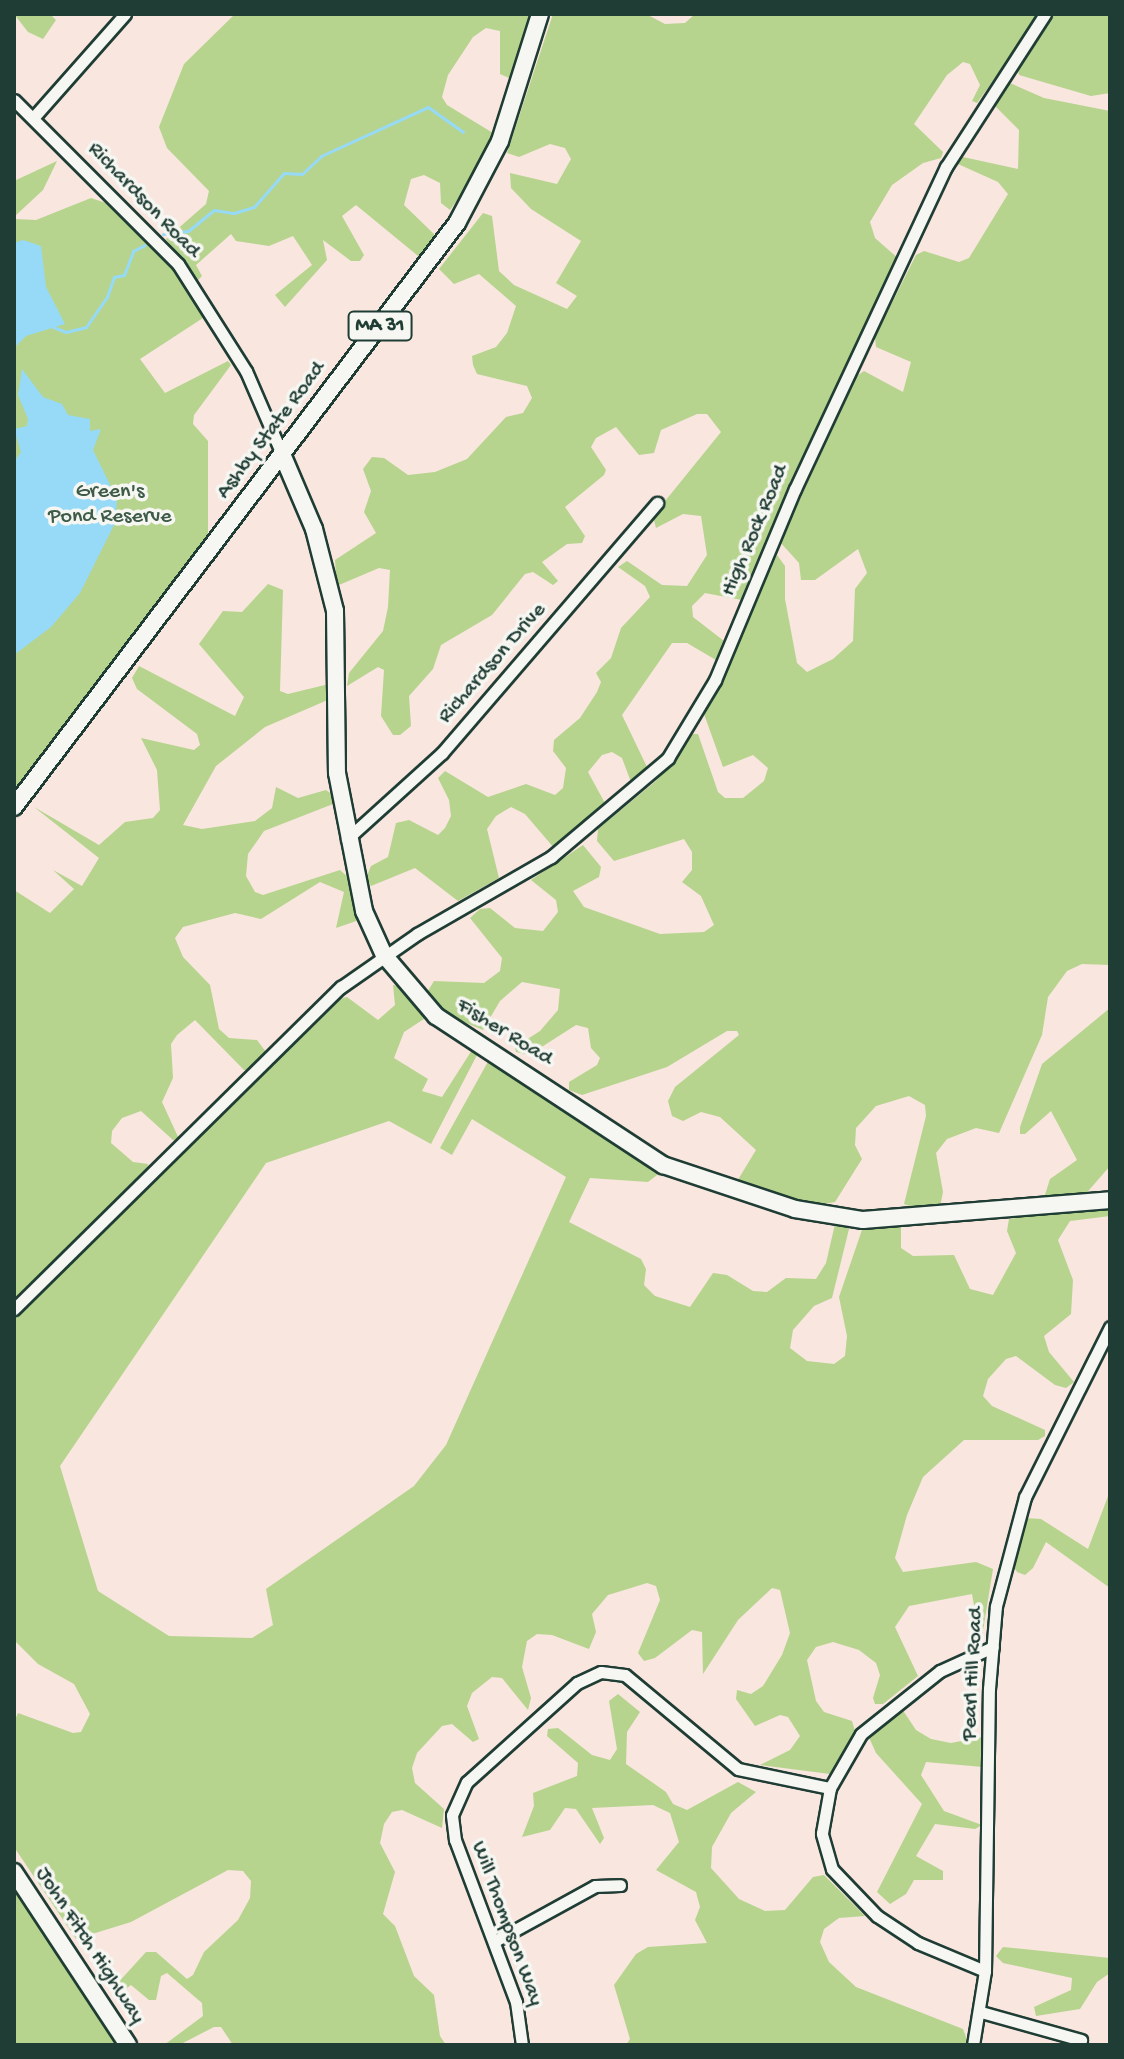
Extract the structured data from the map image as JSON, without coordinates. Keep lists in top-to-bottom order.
{
  "streets": {
    "street": [
      "Richardson Road",
      "MA 31",
      "Ashby State Road",
      "High Rock Road",
      "Richardson Drive",
      "Fisher Road",
      "Pearl Hill Road",
      "Will Thompson Way",
      "John Fitch Highway"
    ]
  },
  "crossings": [
    ["Richardson Road", "Ashby State Road"],
    ["Richardson Road", "High Rock Road"],
    ["Richardson Road", "Richardson Drive"],
    ["Richardson Road", "Fisher Road"],
    ["High Rock Road", "Fisher Road"]
  ],
  "parks": ["Green's Pond Reserve"]
}
